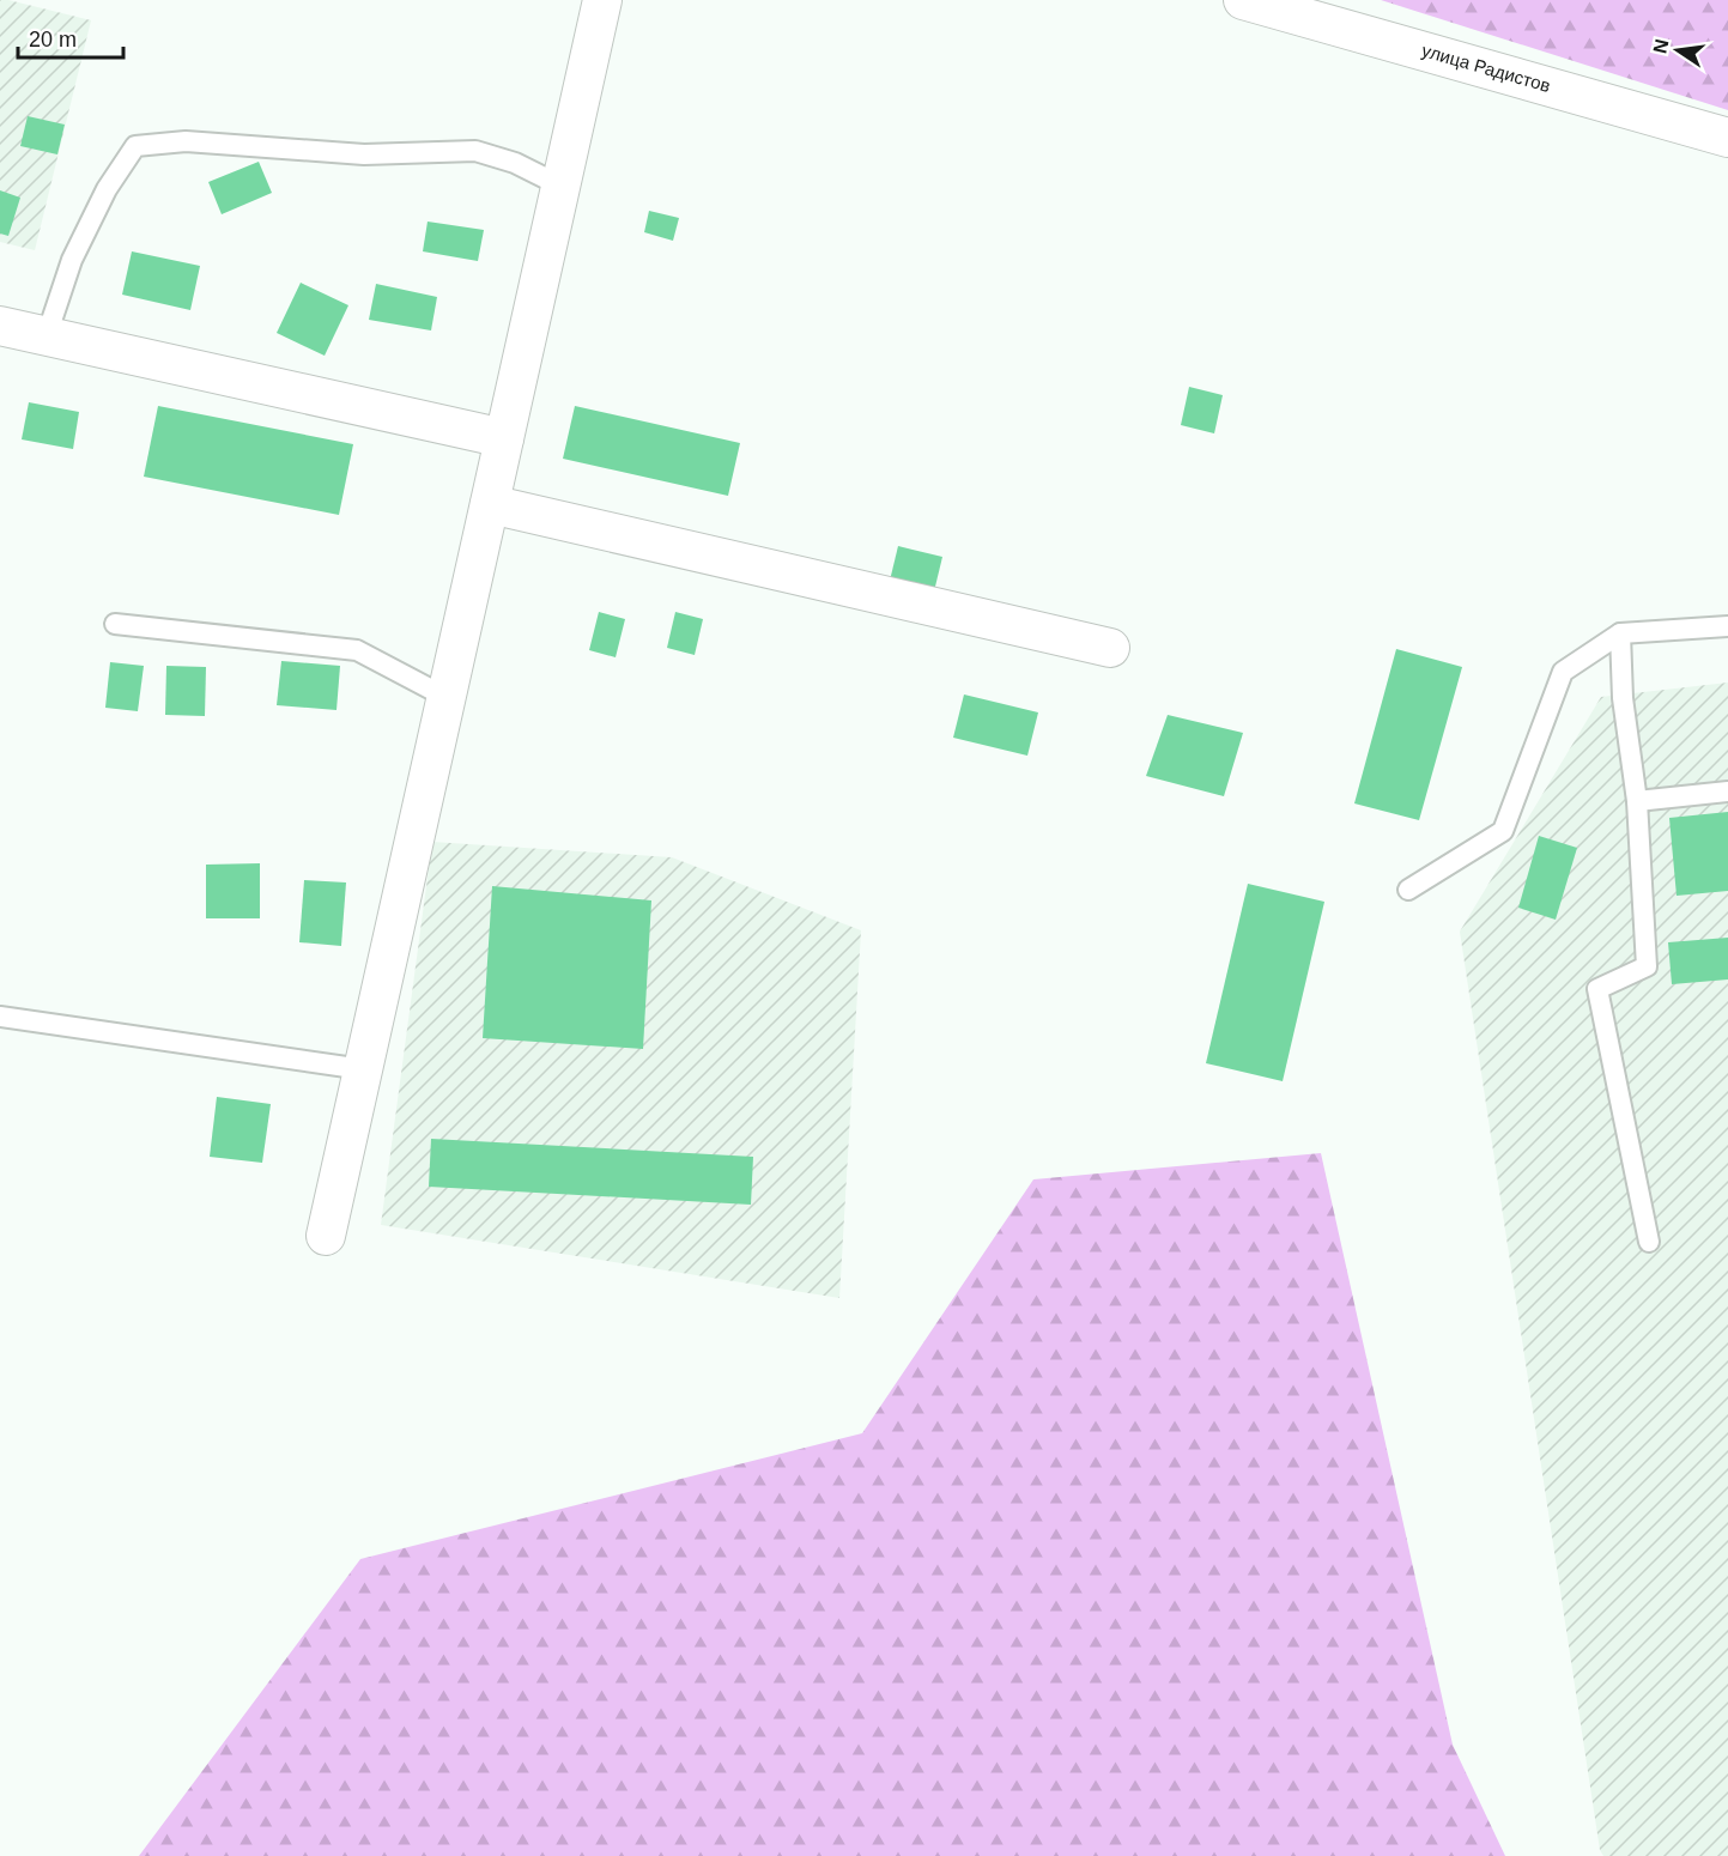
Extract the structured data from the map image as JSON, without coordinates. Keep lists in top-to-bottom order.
{
  "streets": {
    "street": ["улица Радистов"]
  },
  "scale_bar": "20 m",
  "north": "left"
}
